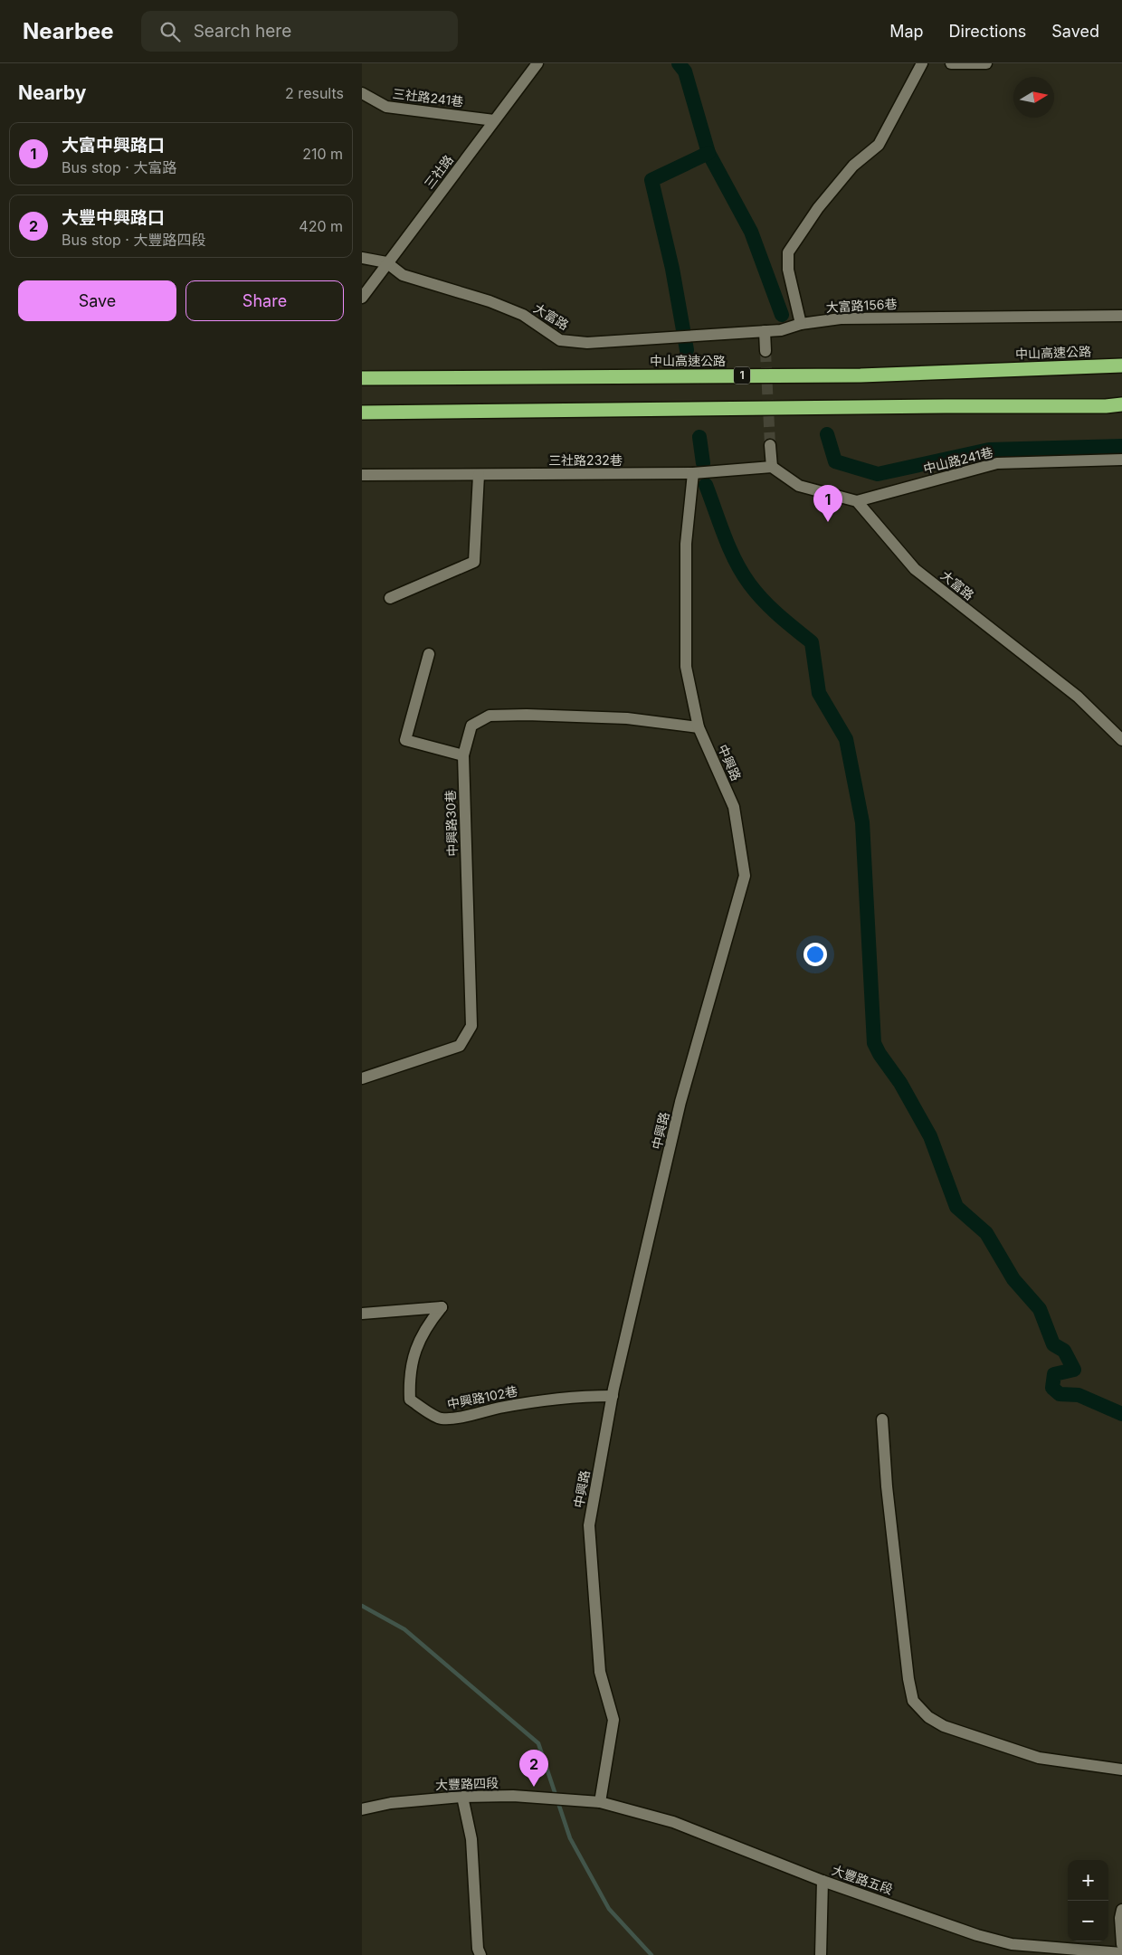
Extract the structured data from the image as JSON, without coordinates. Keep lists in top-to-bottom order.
{
  "streets": {
    "highway": ["中山高速公路", "1"],
    "street": [
      "三社路241巷",
      "三社路",
      "大富路156巷",
      "大富路",
      "三社路232巷",
      "中山路241巷",
      "中興路",
      "中興路30巷",
      "中興路102巷",
      "大豐路四段",
      "大豐路五段"
    ]
  },
  "crossings": [
    ["三社路241巷", "三社路"],
    ["三社路", "大富路"],
    ["大富路156巷", "大富路"],
    ["大富路", "中山路241巷"],
    ["三社路232巷", "中興路"],
    ["中興路", "中興路30巷"],
    ["中興路", "中興路102巷"],
    ["中興路", "大豐路四段"],
    ["中興路", "大豐路五段"],
    ["大豐路四段", "大豐路五段"]
  ],
  "north": "right",
  "page": {
    "header": "Nearbee",
    "search": "Search here",
    "nav": ["Map", "Directions", "Saved"],
    "heading": ["Nearby", "2 results"],
    "list": [
      {
        "mark": "1",
        "name": "大富中興路口",
        "note": "Bus stop · 大富路",
        "value": "210 m"
      },
      {
        "mark": "2",
        "name": "大豐中興路口",
        "note": "Bus stop · 大豐路四段",
        "value": "420 m"
      }
    ],
    "buttons": ["Save", "Share"],
    "pins": ["1", "2"],
    "map_buttons": ["+", "−"]
  }
}
